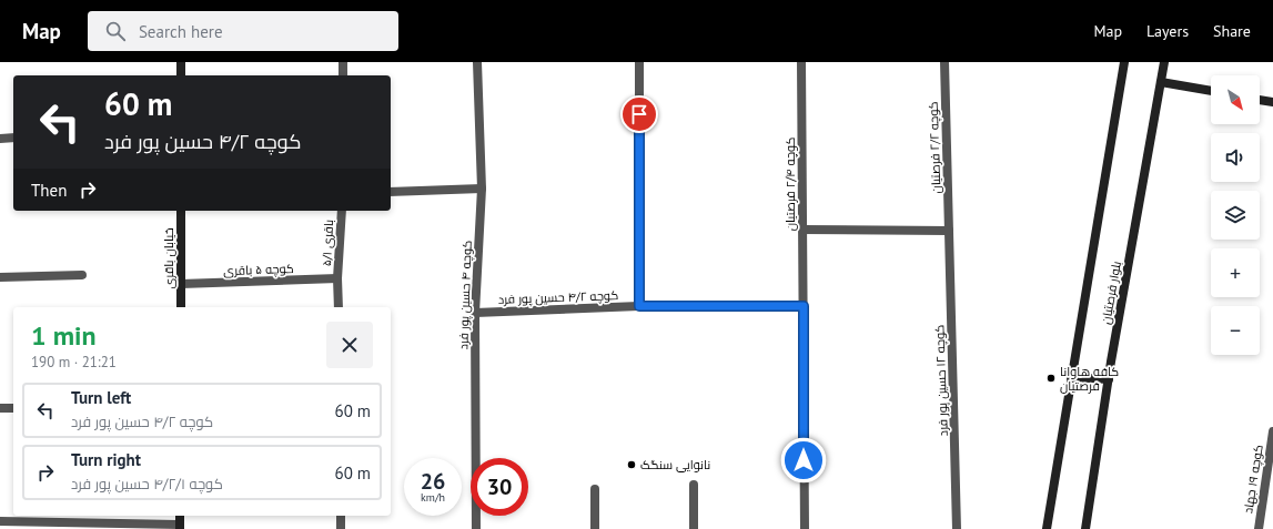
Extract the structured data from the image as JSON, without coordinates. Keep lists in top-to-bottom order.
{
  "streets": {
    "street": [
      "کوچه ۲/۲ فرصتیان",
      "کوچه ۲/۴ فرصتیان",
      "باقری ۵/۱",
      "خیابان باقری",
      "کوچه ۵ باقری",
      "بلوار فرصتیان",
      "کوچه ۴ حسین پور فرد",
      "کوچه ۴/۲ حسین پور فرد",
      "کوچه ۱۲ حسین پور فرد",
      "کوچه ۱۹ جهاد"
    ]
  },
  "crossings": [
    ["کوچه ۲/۲ فرصتیان", "کوچه ۱۲ حسین پور فرد"],
    ["کوچه ۲/۴ فرصتیان", "کوچه ۴/۲ حسین پور فرد"],
    ["باقری ۵/۱", "کوچه ۵ باقری"],
    ["خیابان باقری", "کوچه ۵ باقری"],
    ["کوچه ۴ حسین پور فرد", "کوچه ۴/۲ حسین پور فرد"]
  ],
  "places": ["کافه هاوانا فرصتیان", "نانوایی سنگک"],
  "north": "bottom right",
  "page": {
    "header": "Map",
    "search": "Search here",
    "nav": ["Map", "Layers", "Share"],
    "map_buttons": ["+", "−"],
    "turn": ["60 m", "کوچه ۴/۲ حسین پور فرد"],
    "then": "Then",
    "heading": ["1 min", "190 m · 21:21"],
    "list": [
      {
        "name": "Turn left",
        "note": "کوچه ۴/۲ حسین پور فرد",
        "value": "60 m"
      },
      {
        "name": "Turn right",
        "note": "کوچه ۴/۲/۱ حسین پور فرد",
        "value": "60 m"
      }
    ],
    "speed": "26 km/h",
    "limit": "30"
  }
}
